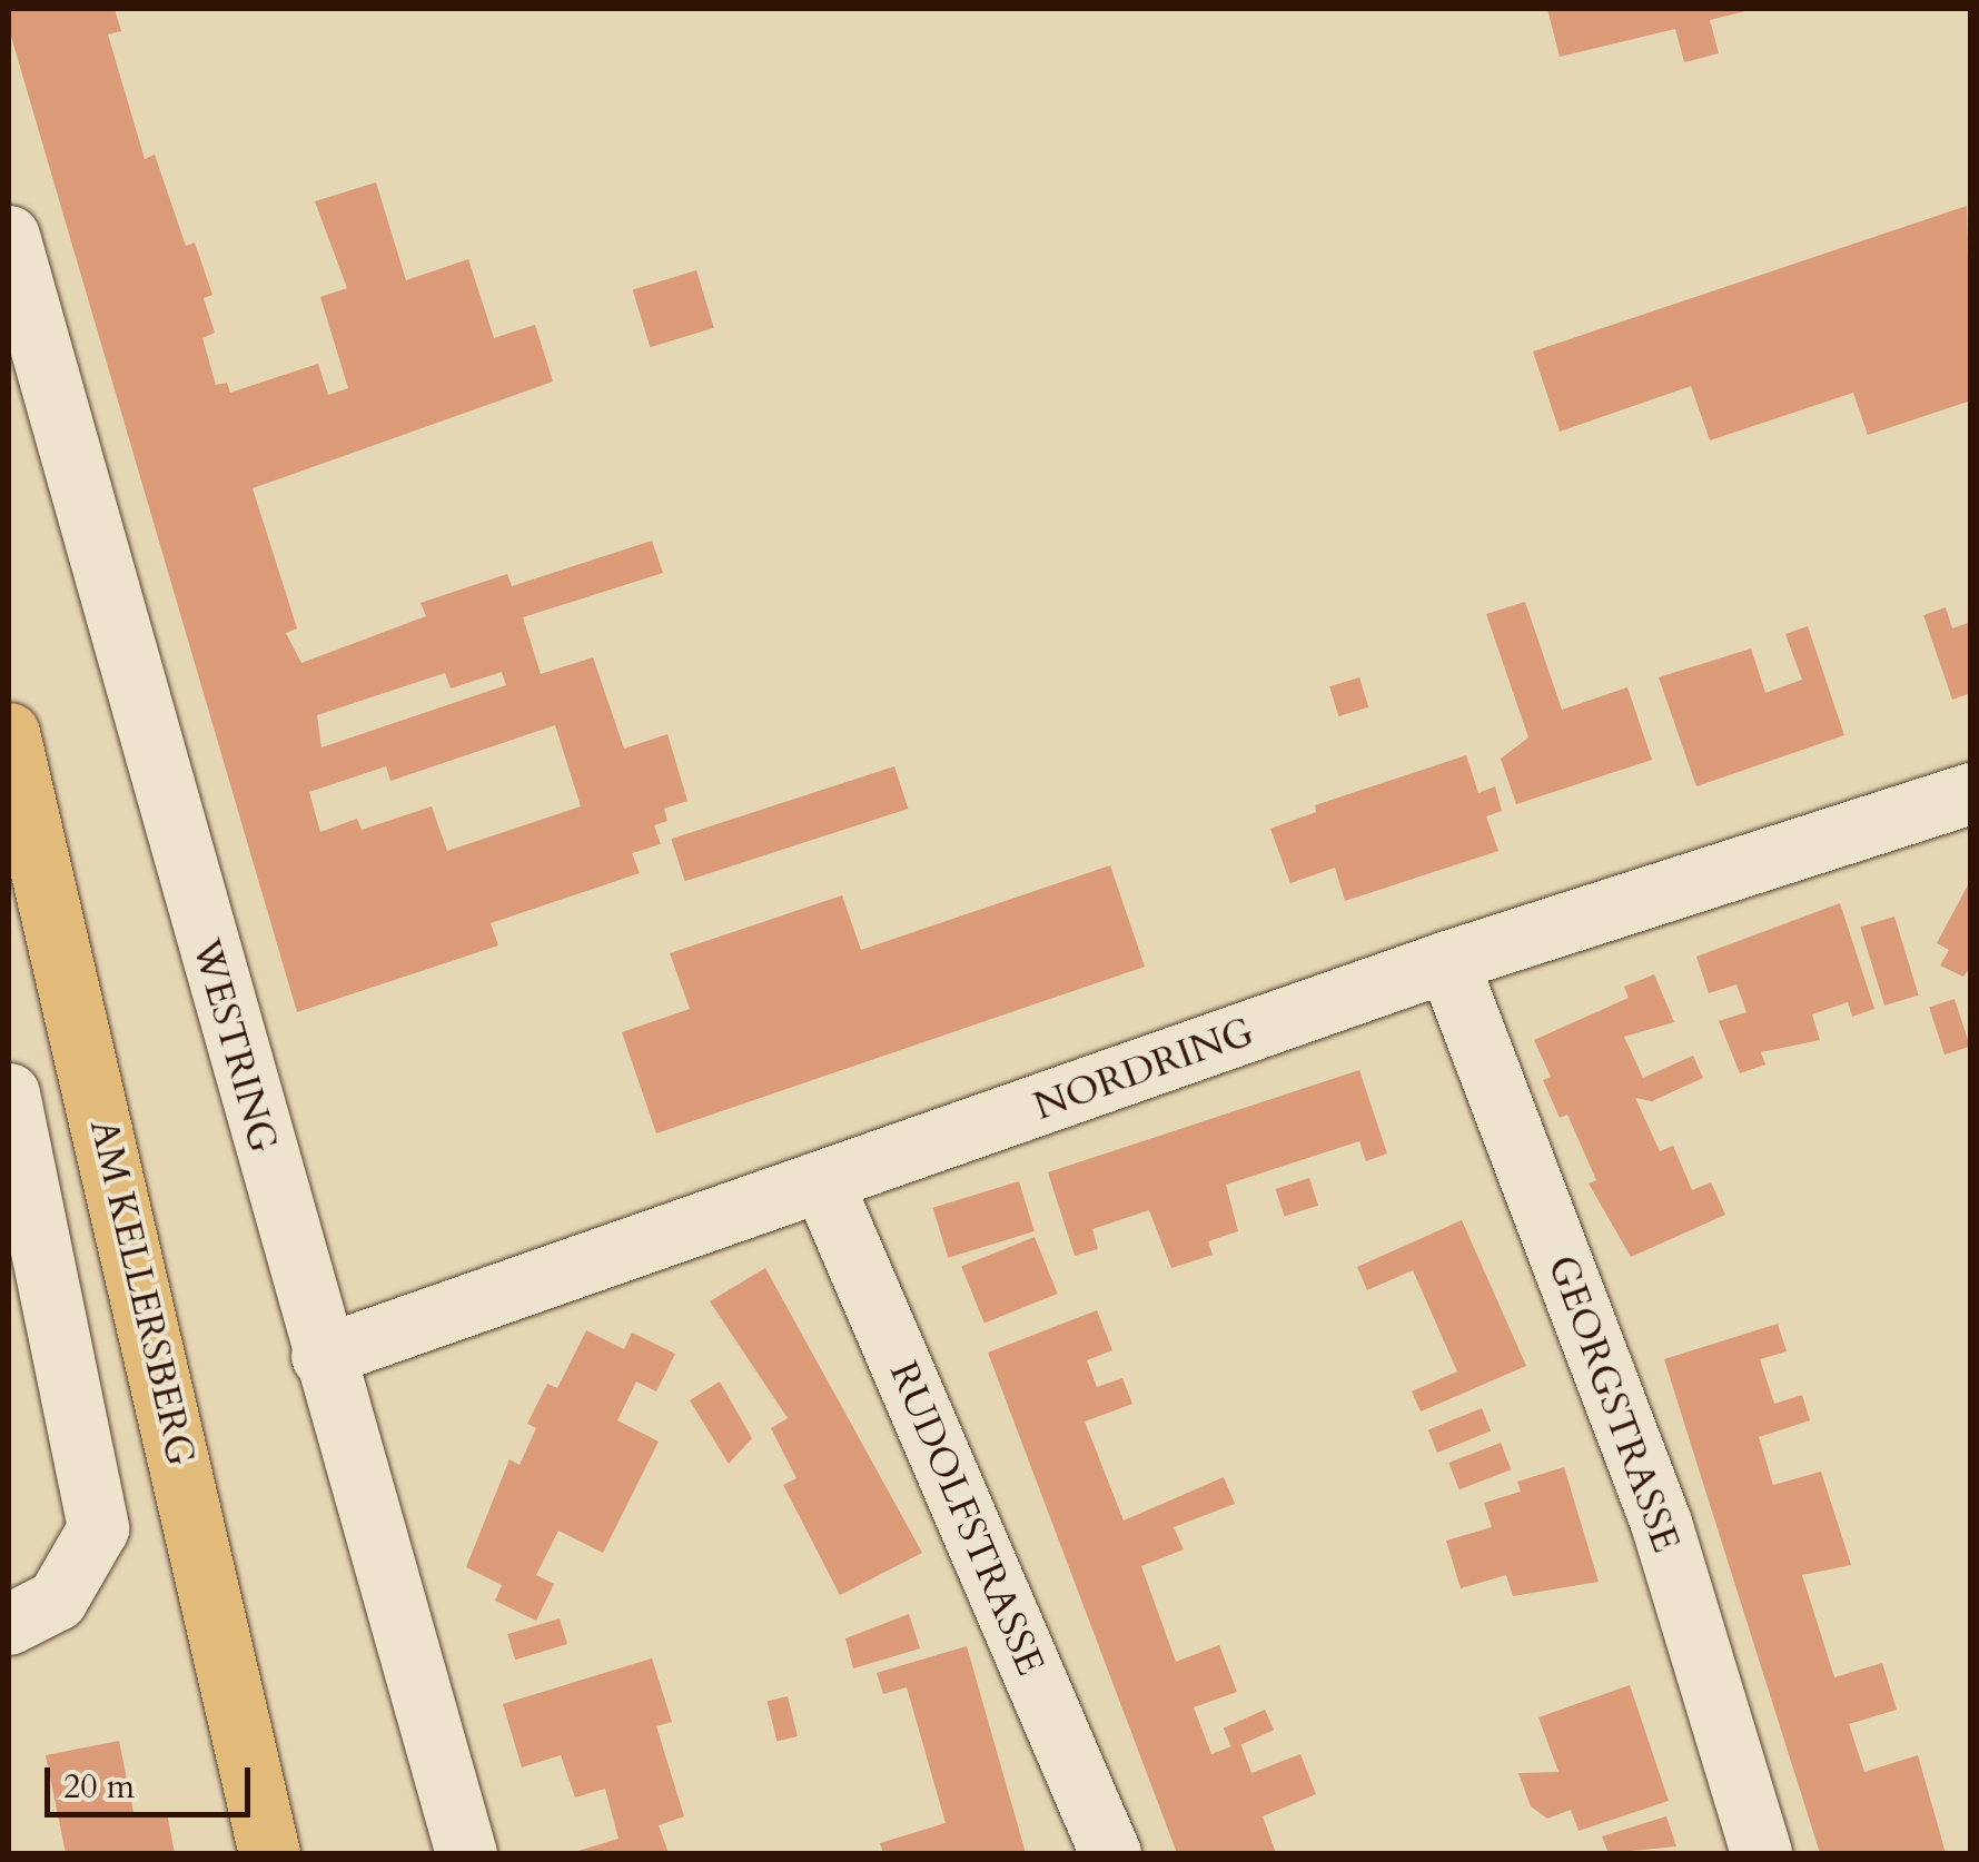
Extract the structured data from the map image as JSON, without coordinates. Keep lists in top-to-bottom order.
{
  "streets": {
    "main road": ["AM KELLERSBERG"],
    "street": [
      "WESTRING",
      "NORDRING",
      "GEORGSTRASSE",
      "RUDOLFSTRASSE"
    ]
  },
  "crossings": [
    ["WESTRING", "NORDRING"],
    ["NORDRING", "GEORGSTRASSE"],
    ["NORDRING", "RUDOLFSTRASSE"]
  ],
  "scale_bar": "20 m"
}
